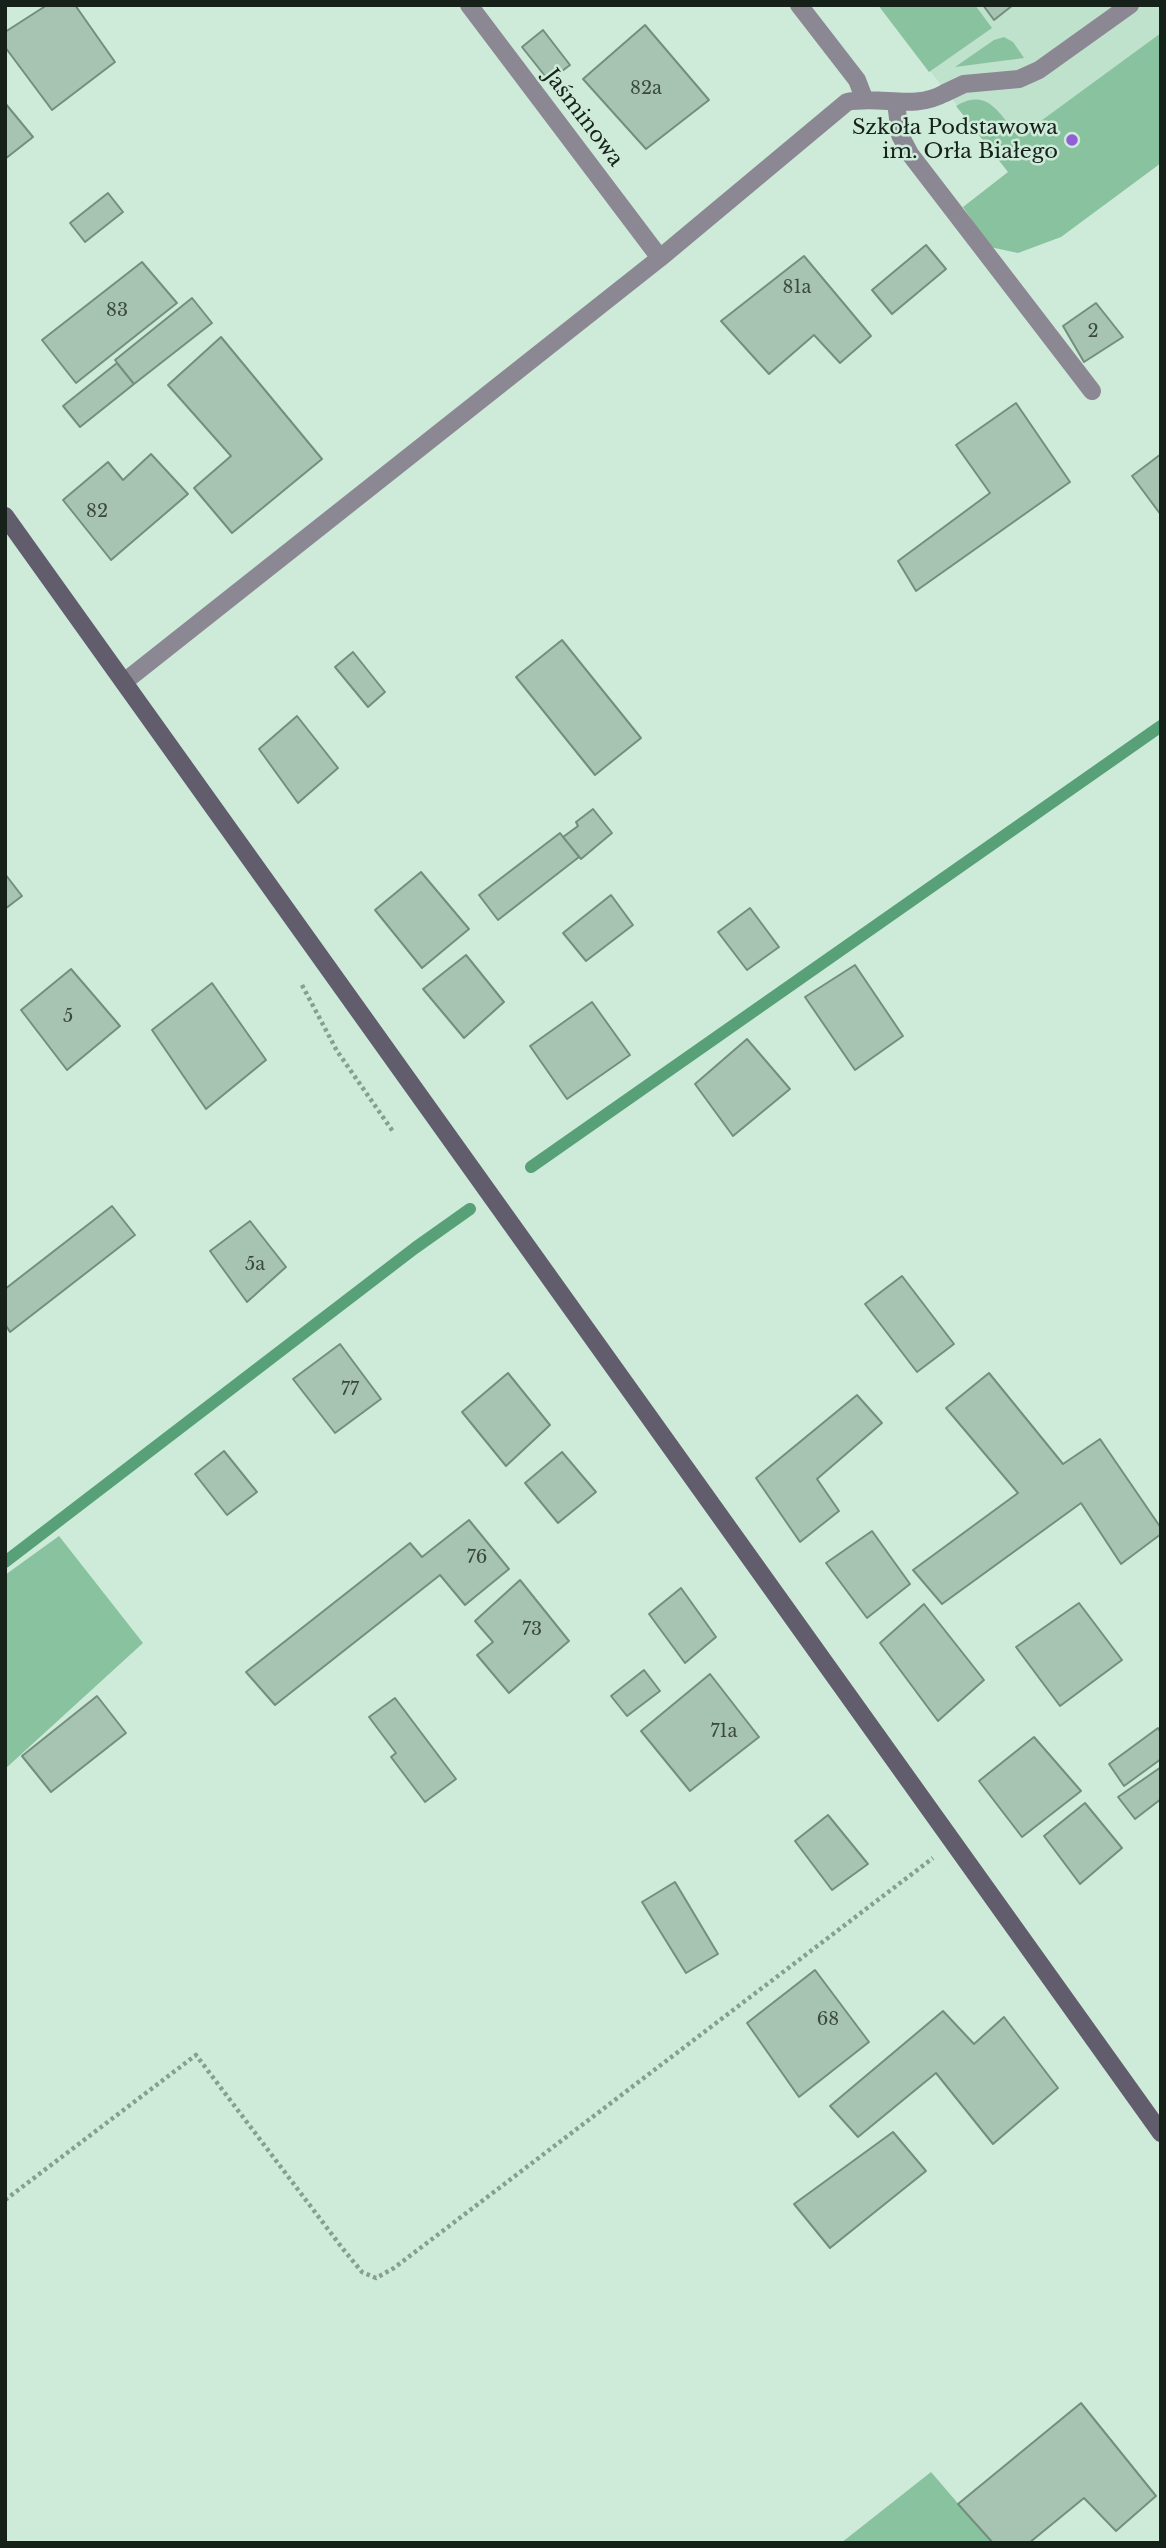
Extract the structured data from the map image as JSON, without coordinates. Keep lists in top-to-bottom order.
{
  "streets": {
    "street": ["Jaśminowa"]
  },
  "places": ["Szkoła Podstawowa im. Orła Białego"],
  "house_numbers": [
    "82a",
    "81a",
    "83",
    "2",
    "82",
    "5",
    "5a",
    "77",
    "76",
    "73",
    "71a",
    "68"
  ]
}
